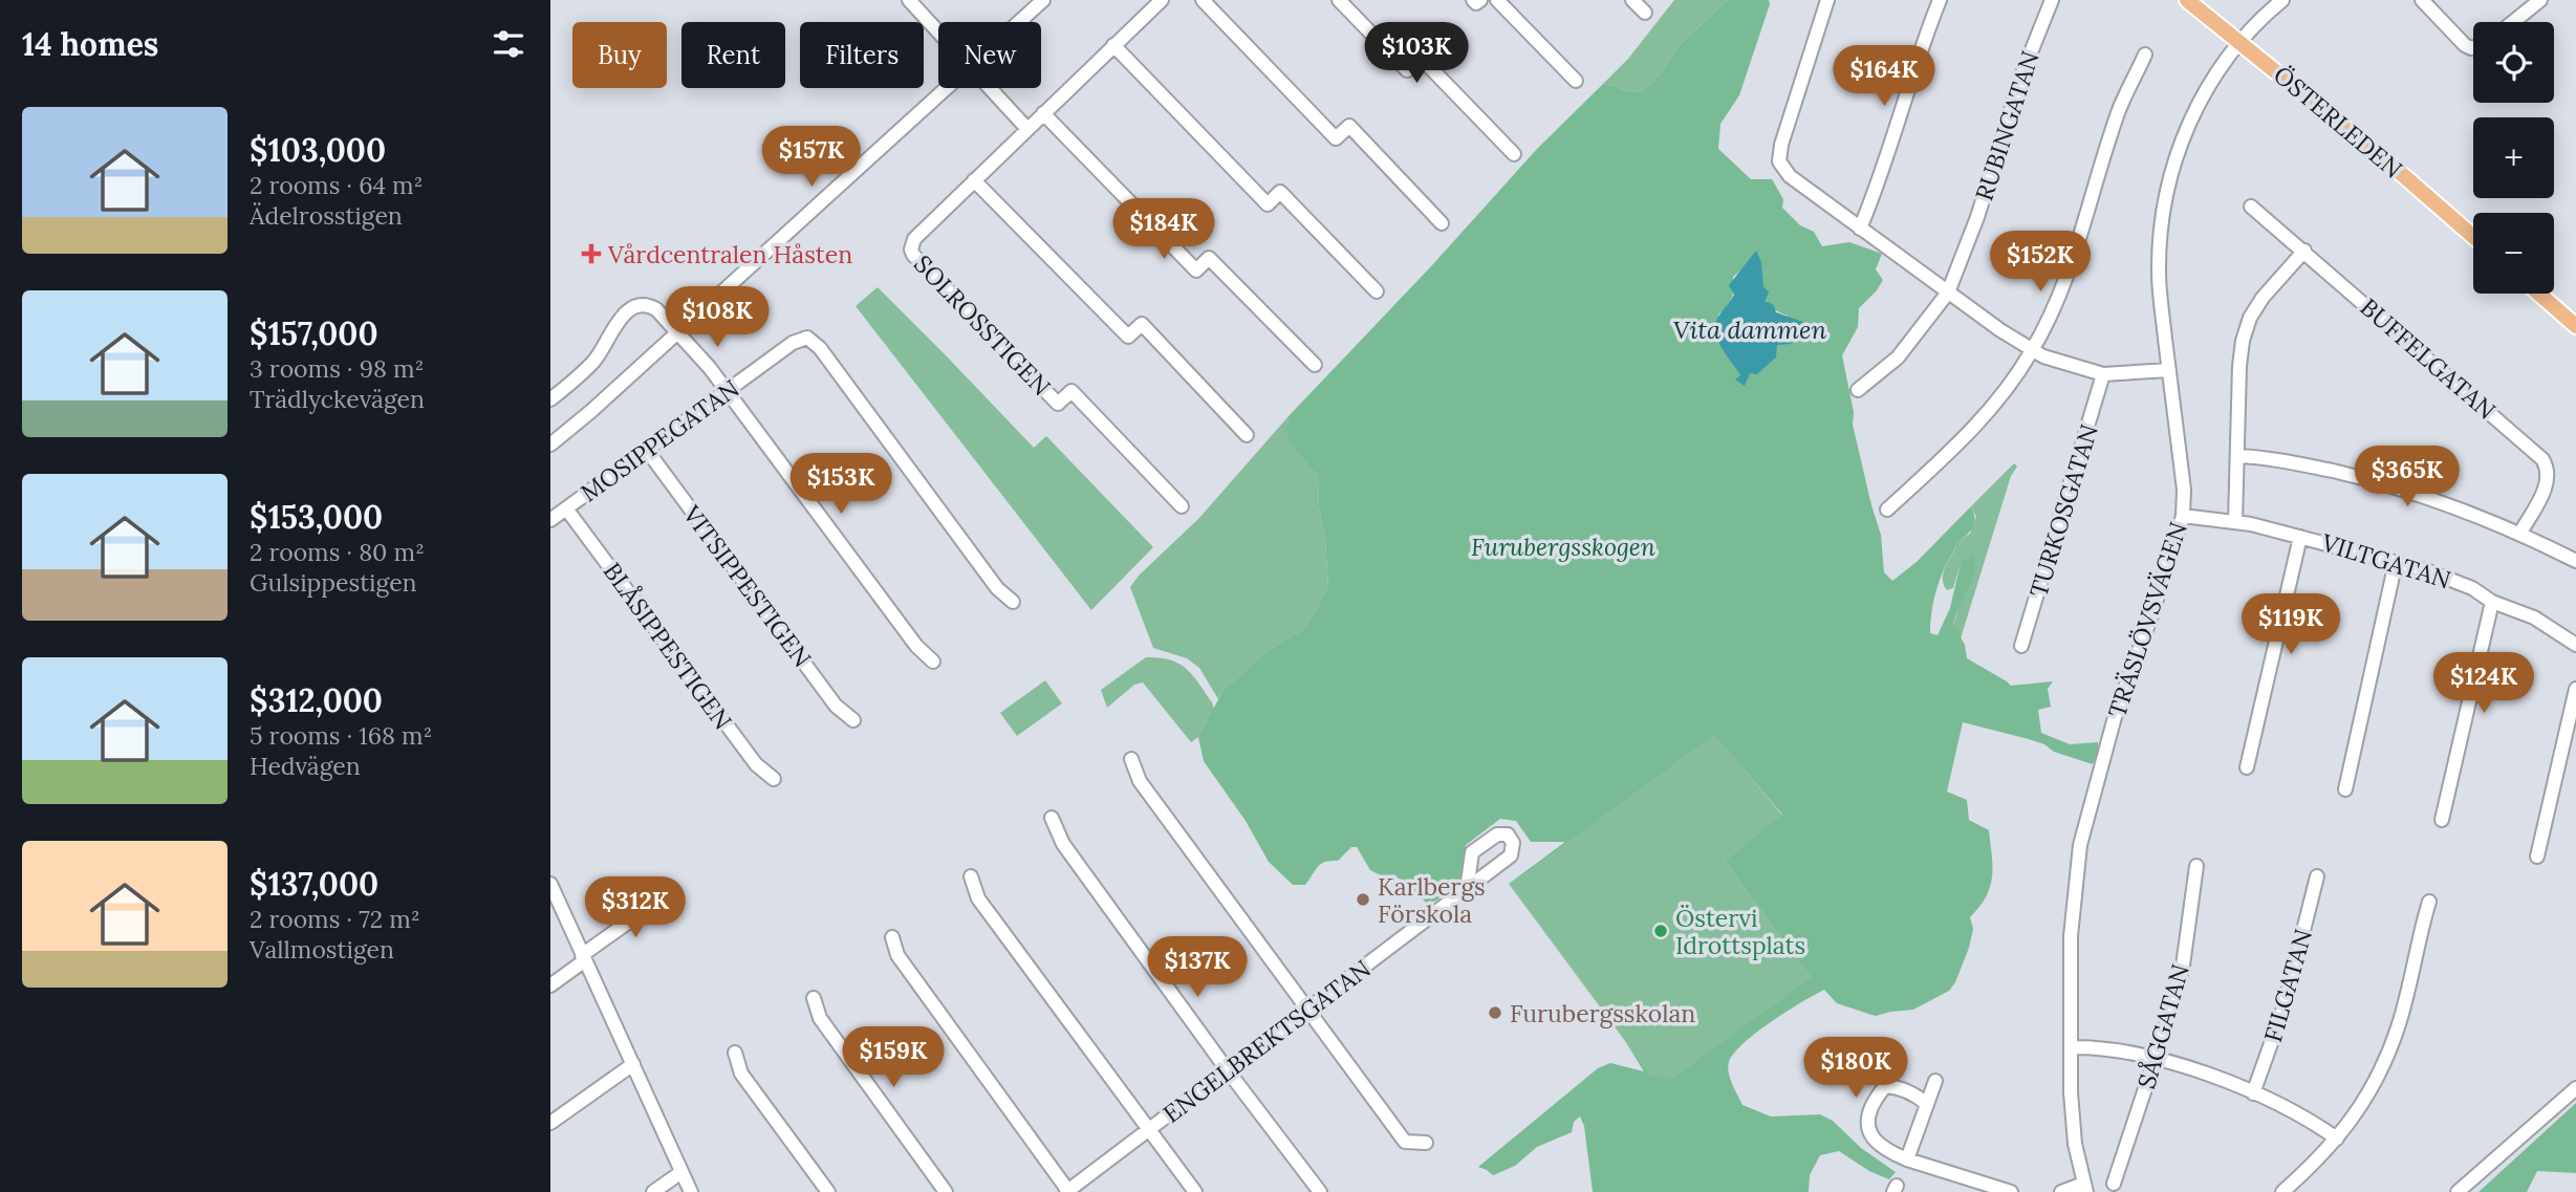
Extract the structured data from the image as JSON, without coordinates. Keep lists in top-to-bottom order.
{
  "streets": {
    "main road": ["ÖSTERLEDEN"],
    "street": [
      "RUBINGATAN",
      "SOLROSSTIGEN",
      "BUFFELGATAN",
      "MOSIPPEGATAN",
      "TURKOSGATAN",
      "VILTGATAN",
      "VITSIPPESTIGEN",
      "TRÄSLÖVSVÄGEN",
      "BLÅSIPPESTIGEN",
      "FILGATAN",
      "SÅGGATAN",
      "ENGELBREKTSGATAN"
    ]
  },
  "crossings": [
    ["ÖSTERLEDEN", "TRÄSLÖVSVÄGEN"],
    ["MOSIPPEGATAN", "VITSIPPESTIGEN"],
    ["MOSIPPEGATAN", "BLÅSIPPESTIGEN"],
    ["VILTGATAN", "TRÄSLÖVSVÄGEN"]
  ],
  "water": ["Vita dammen"],
  "parks": ["Furubergsskogen"],
  "places": {
    "health": ["Vårdcentralen Håsten"],
    "other": ["Karlbergs Förskola", "Östervi Idrottsplats", "Furubergsskolan"]
  },
  "page": {
    "heading": "14 homes",
    "map_buttons": ["+", "−"],
    "price": [
      "$103K",
      "$164K",
      "$157K",
      "$184K",
      "$152K",
      "$108K",
      "$365K",
      "$153K",
      "$119K",
      "$124K",
      "$312K",
      "$137K",
      "$159K",
      "$180K"
    ],
    "chip": [
      "Buy",
      "Rent",
      "Filters",
      "New"
    ],
    "list": [
      {
        "name": "$103,000",
        "note": "2 rooms · 64 m² · Ädelrosstigen"
      },
      {
        "name": "$157,000",
        "note": "3 rooms · 98 m² · Trädlyckevägen"
      },
      {
        "name": "$153,000",
        "note": "2 rooms · 80 m² · Gulsippestigen"
      },
      {
        "name": "$312,000",
        "note": "5 rooms · 168 m² · Hedvägen"
      },
      {
        "name": "$137,000",
        "note": "2 rooms · 72 m² · Vallmostigen"
      }
    ]
  }
}
